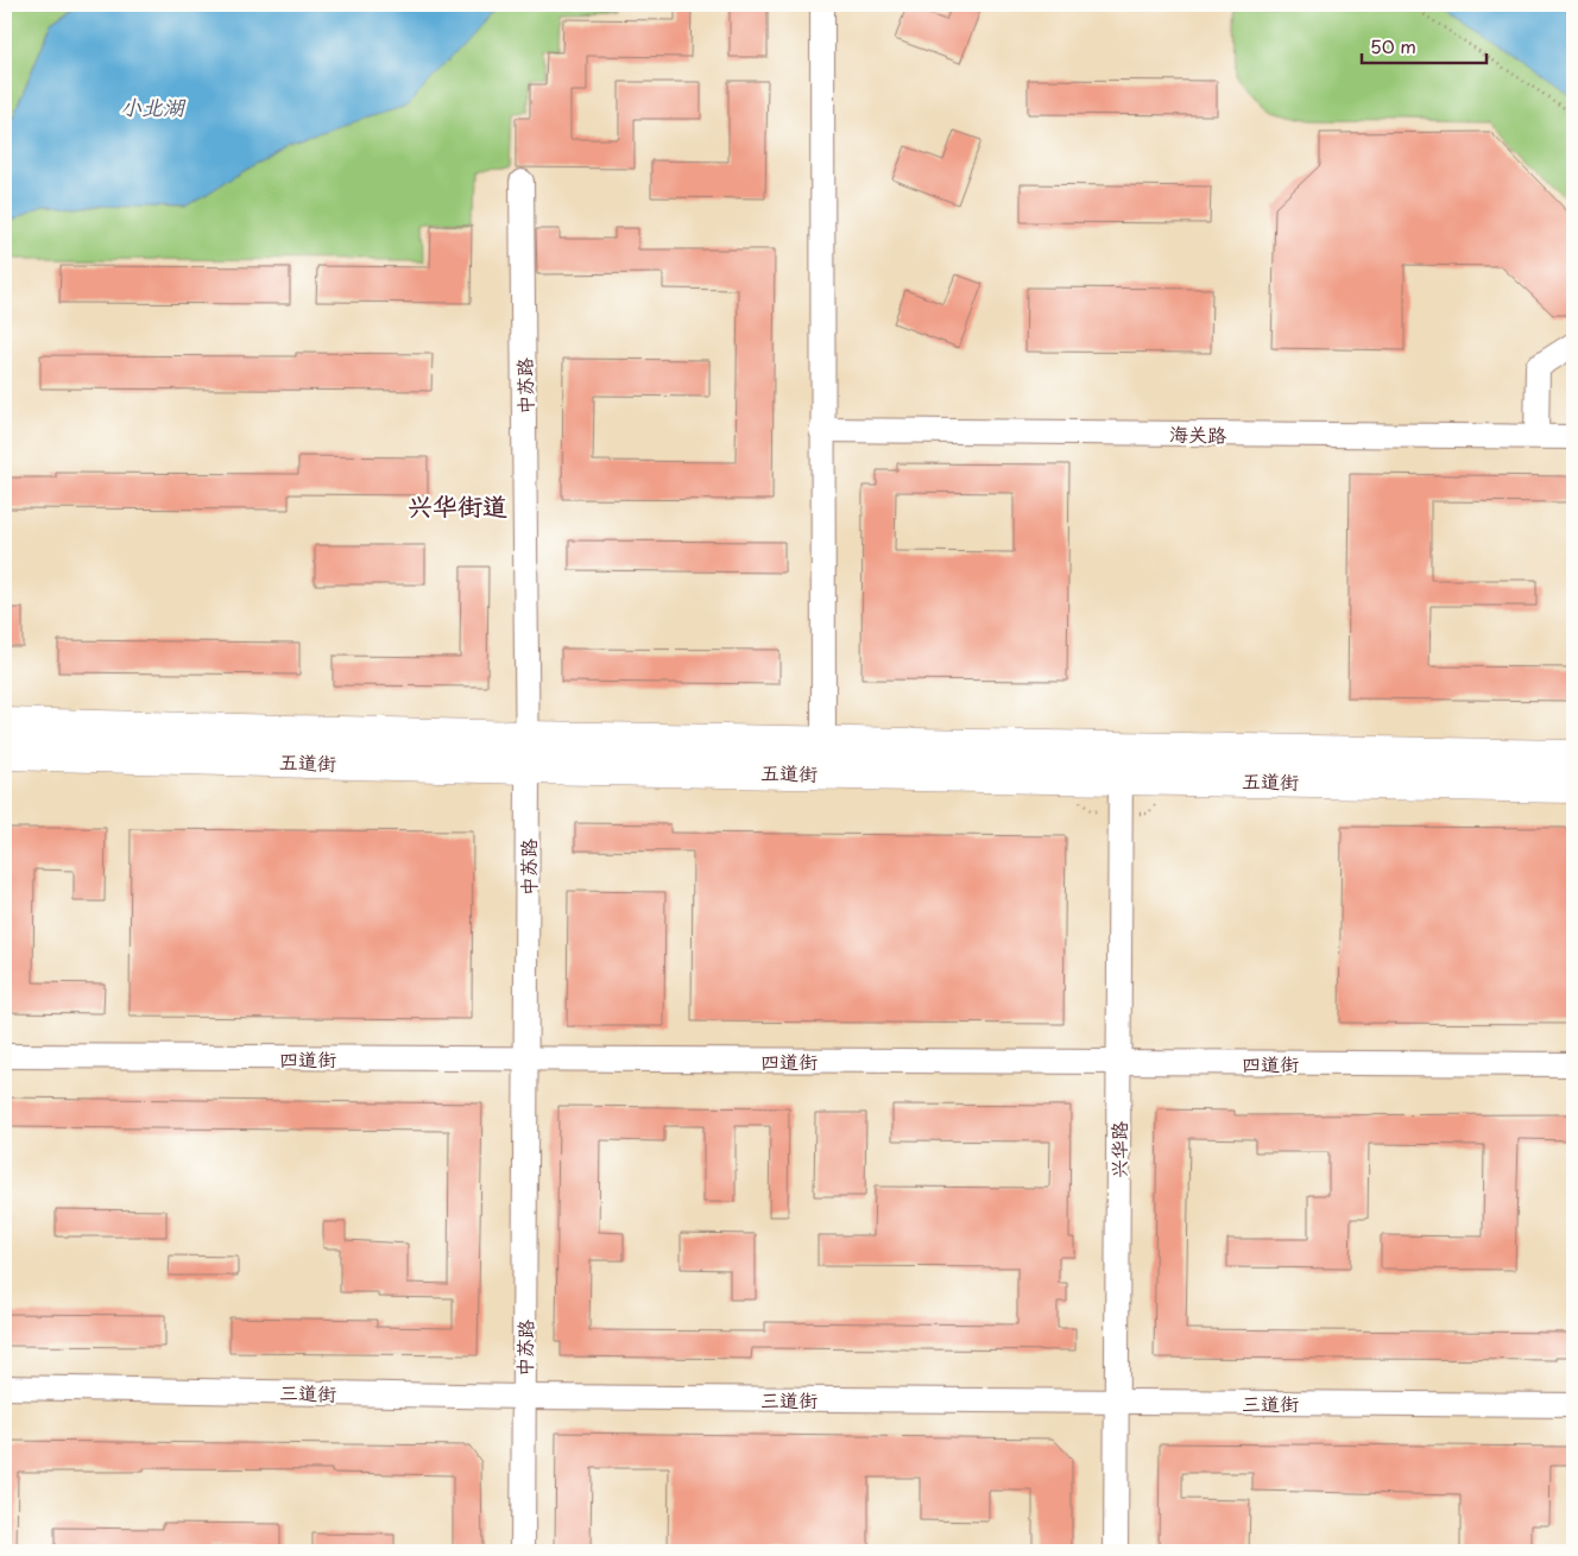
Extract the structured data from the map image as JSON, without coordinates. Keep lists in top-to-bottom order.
{
  "streets": {
    "highway": ["五道街"],
    "street": [
      "中苏路",
      "海关路",
      "四道街",
      "兴华路",
      "三道街"
    ]
  },
  "crossings": [
    ["中苏路", "五道街"],
    ["中苏路", "四道街"],
    ["中苏路", "三道街"],
    ["五道街", "兴华路"],
    ["四道街", "兴华路"],
    ["兴华路", "三道街"]
  ],
  "districts": ["兴华街道"],
  "water": ["小北湖"],
  "scale_bar": "50 m"
}
